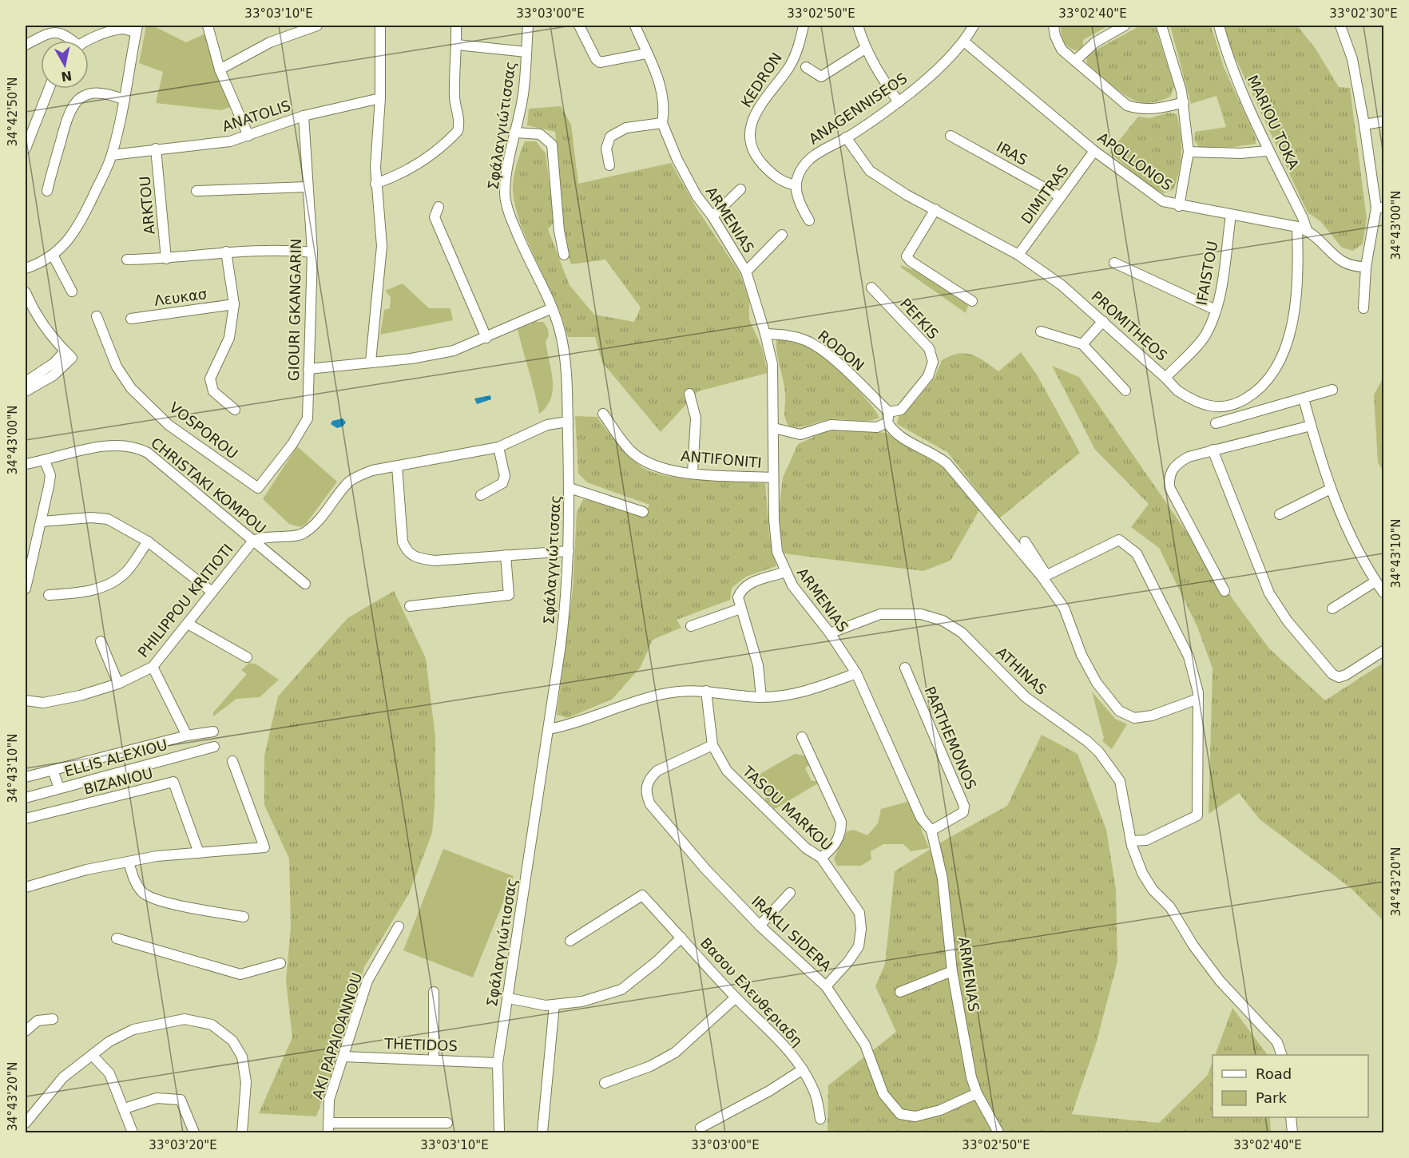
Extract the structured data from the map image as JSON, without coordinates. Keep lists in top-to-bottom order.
{
  "streets": {
    "street": [
      "KEDRON",
      "ANAGENNISEOS",
      "ANATOLIS",
      "MARIOU TOKA",
      "Σφάλαγγιώτισσας",
      "IRAS",
      "APOLLONOS",
      "DIMITRAS",
      "ARKTOU",
      "ARMENIAS",
      "IFAISTOU",
      "Λευκασ",
      "GIOURI GKANGARIN",
      "PEFKIS",
      "PROMITHEOS",
      "RODON",
      "VOSPOROU",
      "ANTIFONITI",
      "CHRISTAKI KOMPOU",
      "PHILIPPOU KRITIOTI",
      "ATHINAS",
      "PARTHEMONOS",
      "ELLIS ALEXIOU",
      "BIZANIOU",
      "TASOU MARKOU",
      "IRAKLI SIDERA",
      "Βασου Ελευθεριαδη",
      "AKI PAPAIOANNOU",
      "THETIDOS"
    ]
  },
  "crossings": [
    ["KEDRON", "ANAGENNISEOS"],
    ["ANAGENNISEOS", "APOLLONOS"],
    ["ANAGENNISEOS", "PROMITHEOS"],
    ["ANATOLIS", "ARKTOU"],
    ["ANATOLIS", "GIOURI GKANGARIN"],
    ["MARIOU TOKA", "APOLLONOS"],
    ["Σφάλαγγιώτισσας", "THETIDOS"],
    ["IRAS", "DIMITRAS"],
    ["APOLLONOS", "DIMITRAS"],
    ["APOLLONOS", "IFAISTOU"],
    ["DIMITRAS", "PROMITHEOS"],
    ["ARMENIAS", "RODON"],
    ["ARMENIAS", "ANTIFONITI"],
    ["ARMENIAS", "ATHINAS"],
    ["ARMENIAS", "PARTHEMONOS"],
    ["ARMENIAS", "IRAKLI SIDERA"],
    ["IFAISTOU", "PROMITHEOS"],
    ["GIOURI GKANGARIN", "VOSPOROU"],
    ["PEFKIS", "RODON"],
    ["CHRISTAKI KOMPOU", "PHILIPPOU KRITIOTI"],
    ["PHILIPPOU KRITIOTI", "ELLIS ALEXIOU"],
    ["TASOU MARKOU", "IRAKLI SIDERA"],
    ["AKI PAPAIOANNOU", "THETIDOS"]
  ],
  "legend": ["Road", "Park"],
  "north": "bottom",
  "coordinates": [
    "33°03'10\"E",
    "33°03'00\"E",
    "33°02'50\"E",
    "33°02'40\"E",
    "33°02'30\"E",
    "34°42'50\"N",
    "34°43'00\"N",
    "34°43'10\"N",
    "34°43'20\"N",
    "33°03'20\"E"
  ]
}
